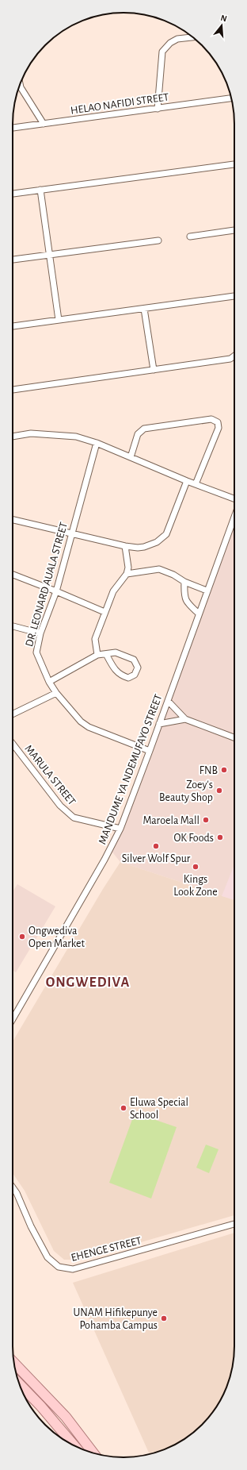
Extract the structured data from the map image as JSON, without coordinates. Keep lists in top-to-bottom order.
{
  "streets": {
    "street": [
      "HELAO NAFIDI STREET",
      "DR. LEONARD AUALA STREET",
      "MANDUME YA NDEMUFAYO STREET",
      "MARULA STREET",
      "EHENGE STREET"
    ]
  },
  "crossings": [
    ["DR. LEONARD AUALA STREET", "MANDUME YA NDEMUFAYO STREET"],
    ["MANDUME YA NDEMUFAYO STREET", "MARULA STREET"]
  ],
  "districts": ["ONGWEDIVA"],
  "places": [
    "FNB",
    "Zoey's Beauty Shop",
    "Maroela Mall",
    "OK Foods",
    "Silver Wolf Spur",
    "Kings Look Zone",
    "Ongwediva Open Market",
    "Eluwa Special School",
    "UNAM Hifikepunye Pohamba Campus"
  ],
  "north": "top"
}
